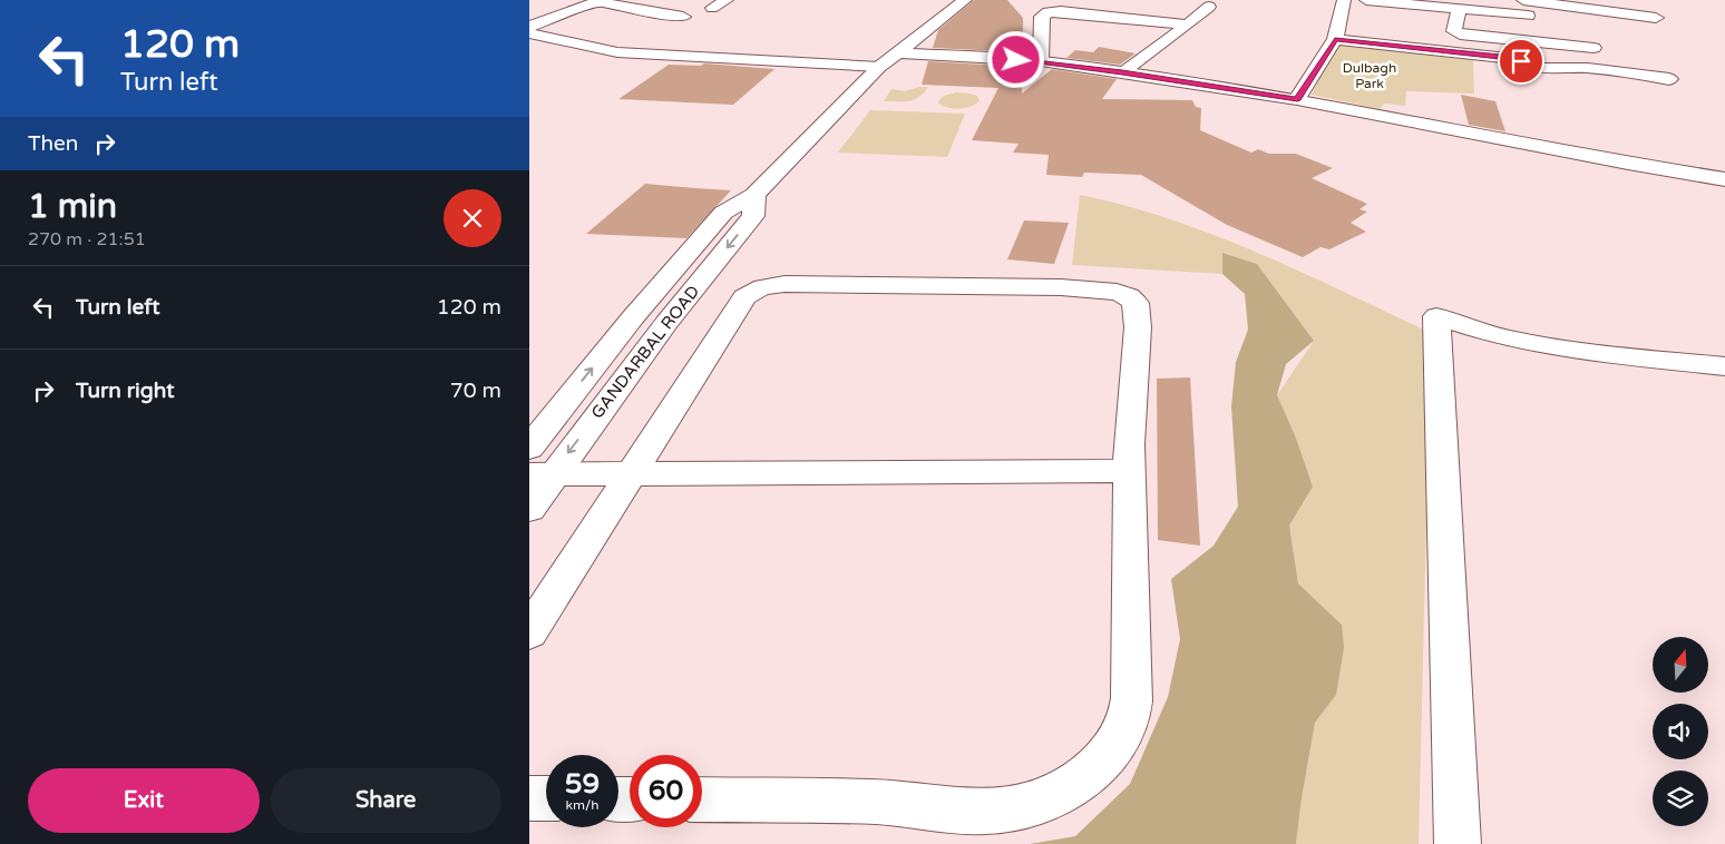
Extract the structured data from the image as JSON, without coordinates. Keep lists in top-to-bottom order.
{
  "streets": {
    "street": ["GANDARBAL ROAD"]
  },
  "parks": ["Dulbagh Park"],
  "north": "top",
  "page": {
    "turn": ["120 m", "Turn left"],
    "then": "Then",
    "heading": ["1 min", "270 m · 21:51"],
    "list": [
      {
        "name": "Turn left",
        "value": "120 m"
      },
      {
        "name": "Turn right",
        "value": "70 m"
      }
    ],
    "speed": "59 km/h",
    "limit": "60",
    "buttons": ["Exit", "Share"]
  }
}
